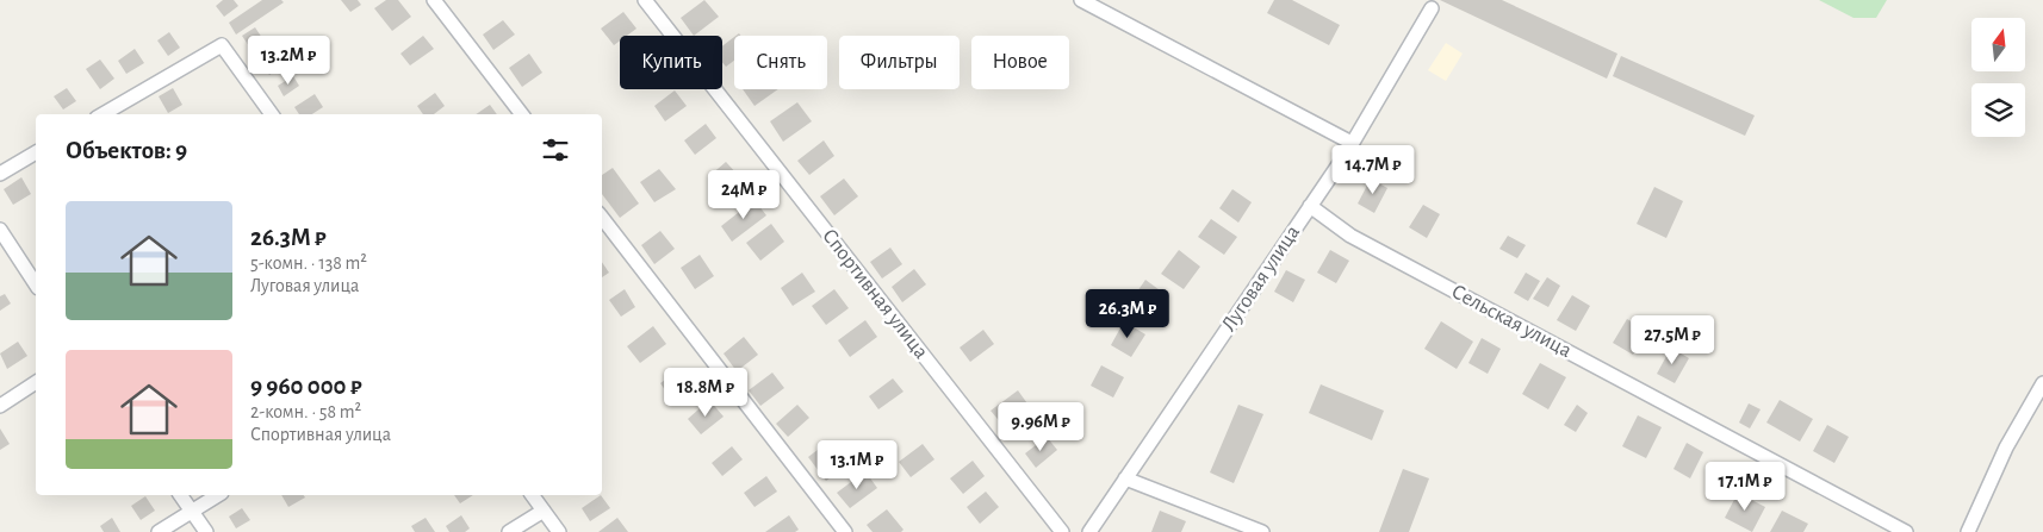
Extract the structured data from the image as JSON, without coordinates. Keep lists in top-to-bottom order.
{
  "streets": {
    "street": ["Луговая улица", "Спортивная улица", "Сельская улица"]
  },
  "crossings": [
    ["Луговая улица", "Сельская улица"]
  ],
  "north": "top",
  "page": {
    "price": [
      "13.2M ₽",
      "14.7M ₽",
      "24M ₽",
      "26.3M ₽",
      "27.5M ₽",
      "18.8M ₽",
      "9.96M ₽",
      "13.1M ₽",
      "17.1M ₽"
    ],
    "chip": [
      "Купить",
      "Снять",
      "Фильтры",
      "Новое"
    ],
    "heading": "Объектов: 9",
    "list": [
      {
        "name": "26.3M ₽",
        "note": "5-комн. · 138 m² · Луговая улица"
      },
      {
        "name": "9 960 000 ₽",
        "note": "2-комн. · 58 m² · Спортивная улица"
      }
    ]
  }
}
